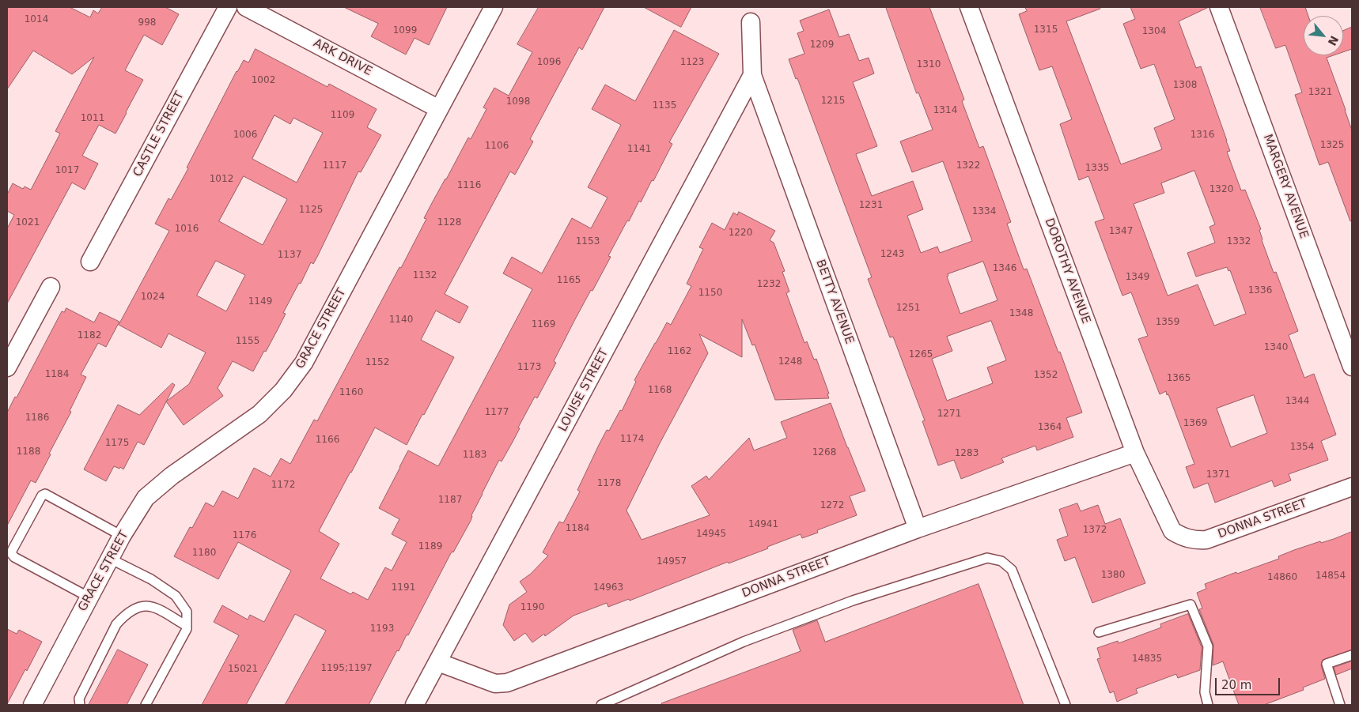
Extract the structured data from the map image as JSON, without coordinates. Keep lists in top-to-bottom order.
{
  "streets": {
    "street": [
      "ARK DRIVE",
      "CASTLE STREET",
      "MARGERY AVENUE",
      "DOROTHY AVENUE",
      "BETTY AVENUE",
      "GRACE STREET",
      "LOUISE STREET",
      "DONNA STREET"
    ]
  },
  "crossings": [
    ["ARK DRIVE", "GRACE STREET"],
    ["DOROTHY AVENUE", "DONNA STREET"],
    ["BETTY AVENUE", "LOUISE STREET"],
    ["BETTY AVENUE", "DONNA STREET"],
    ["LOUISE STREET", "DONNA STREET"]
  ],
  "house_numbers": [
    "1014",
    "998",
    "1315",
    "1099",
    "1304",
    "1209",
    "1096",
    "1123",
    "1310",
    "1002",
    "1308",
    "1321",
    "1215",
    "1098",
    "1135",
    "1314",
    "1109",
    "1011",
    "1006",
    "1316",
    "1325",
    "1106",
    "1141",
    "1117",
    "1322",
    "1335",
    "1017",
    "1012",
    "1116",
    "1320",
    "1231",
    "1125",
    "1334",
    "1021",
    "1128",
    "1016",
    "1347",
    "1220",
    "1153",
    "1332",
    "1243",
    "1137",
    "1346",
    "1132",
    "1349",
    "1165",
    "1232",
    "1336",
    "1150",
    "1024",
    "1149",
    "1251",
    "1348",
    "1140",
    "1359",
    "1169",
    "1182",
    "1155",
    "1340",
    "1162",
    "1265",
    "1248",
    "1152",
    "1173",
    "1184",
    "1352",
    "1365",
    "1168",
    "1160",
    "1344",
    "1177",
    "1271",
    "1186",
    "1369",
    "1364",
    "1174",
    "1166",
    "1175",
    "1354",
    "1188",
    "1268",
    "1283",
    "1183",
    "1371",
    "1178",
    "1172",
    "1187",
    "1272",
    "14941",
    "1184",
    "1372",
    "14945",
    "1176",
    "1189",
    "1180",
    "14957",
    "1380",
    "14854",
    "14860",
    "1191",
    "14963",
    "1190",
    "1193",
    "14835",
    "1195;1197",
    "15021"
  ],
  "scale_bar": "20 m",
  "north": "bottom right"
}
